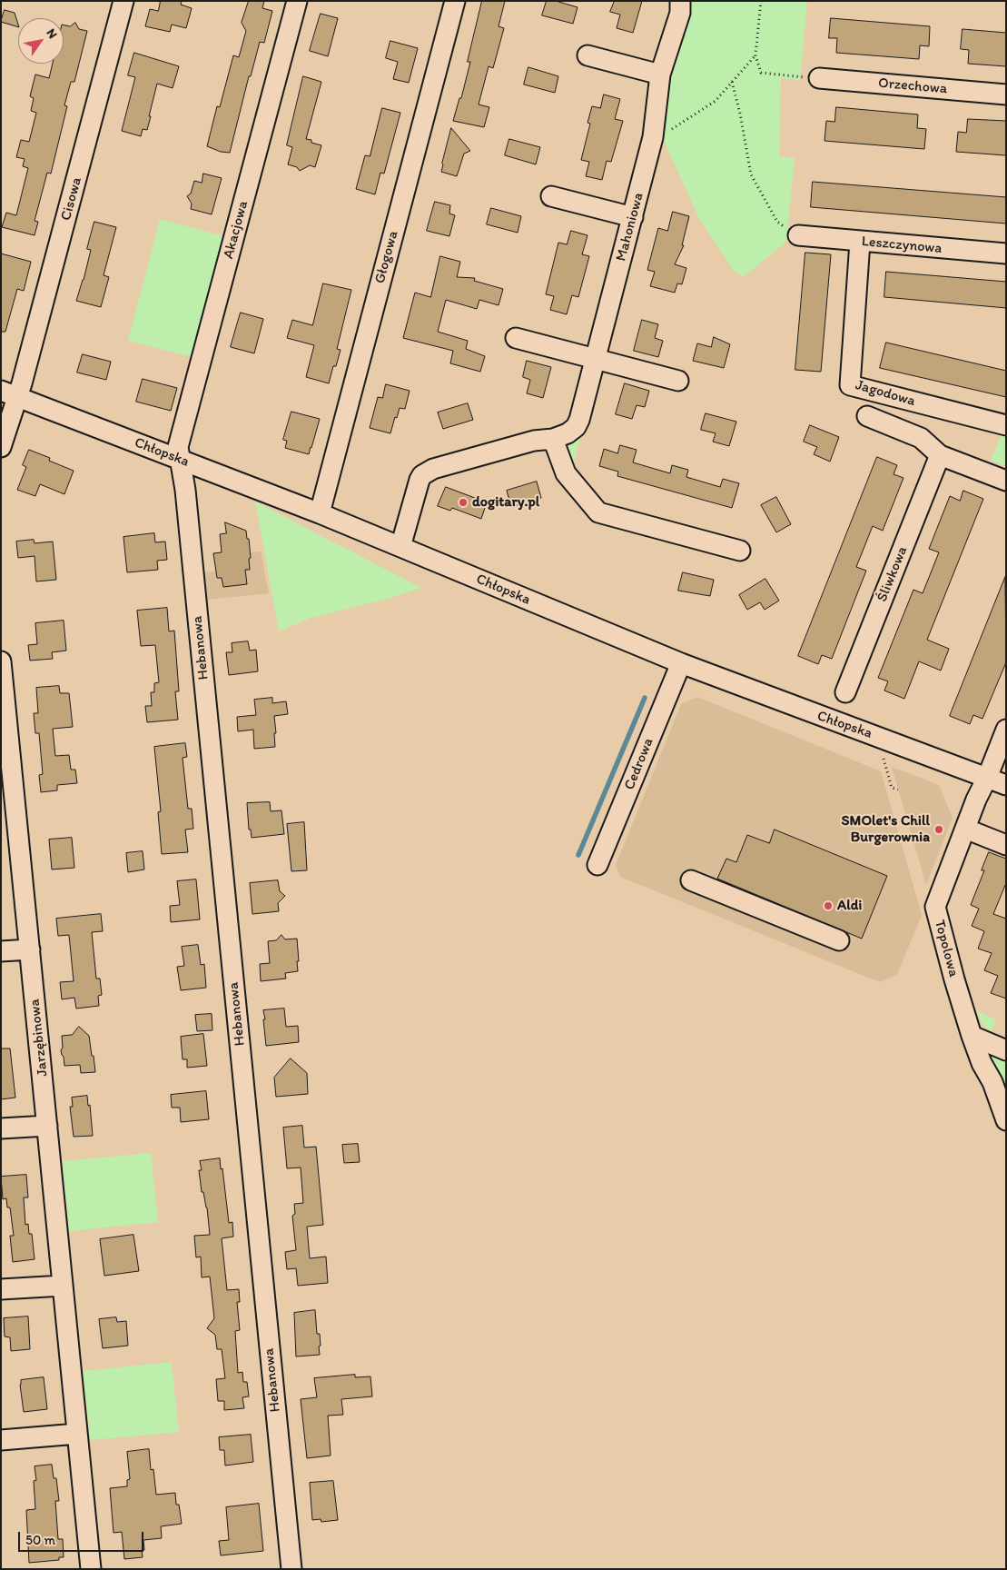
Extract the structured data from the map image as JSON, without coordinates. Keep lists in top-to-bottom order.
{
  "streets": {
    "street": [
      "Orzechowa",
      "Cisowa",
      "Mahoniowa",
      "Akacjowa",
      "Leszczynowa",
      "Głogowa",
      "Jagodowa",
      "Chłopska",
      "Śliwkowa",
      "Hebanowa",
      "Cedrowa",
      "Topolowa",
      "Jarzębinowa"
    ]
  },
  "crossings": [
    ["Cisowa", "Chłopska"],
    ["Mahoniowa", "Chłopska"],
    ["Akacjowa", "Chłopska"],
    ["Akacjowa", "Hebanowa"],
    ["Leszczynowa", "Jagodowa"],
    ["Głogowa", "Chłopska"],
    ["Chłopska", "Hebanowa"],
    ["Chłopska", "Cedrowa"],
    ["Chłopska", "Topolowa"]
  ],
  "places": ["dogitary.pl", "SMOlet's Chill Burgerownia", "Aldi"],
  "scale_bar": "50 m",
  "north": "top right"
}
